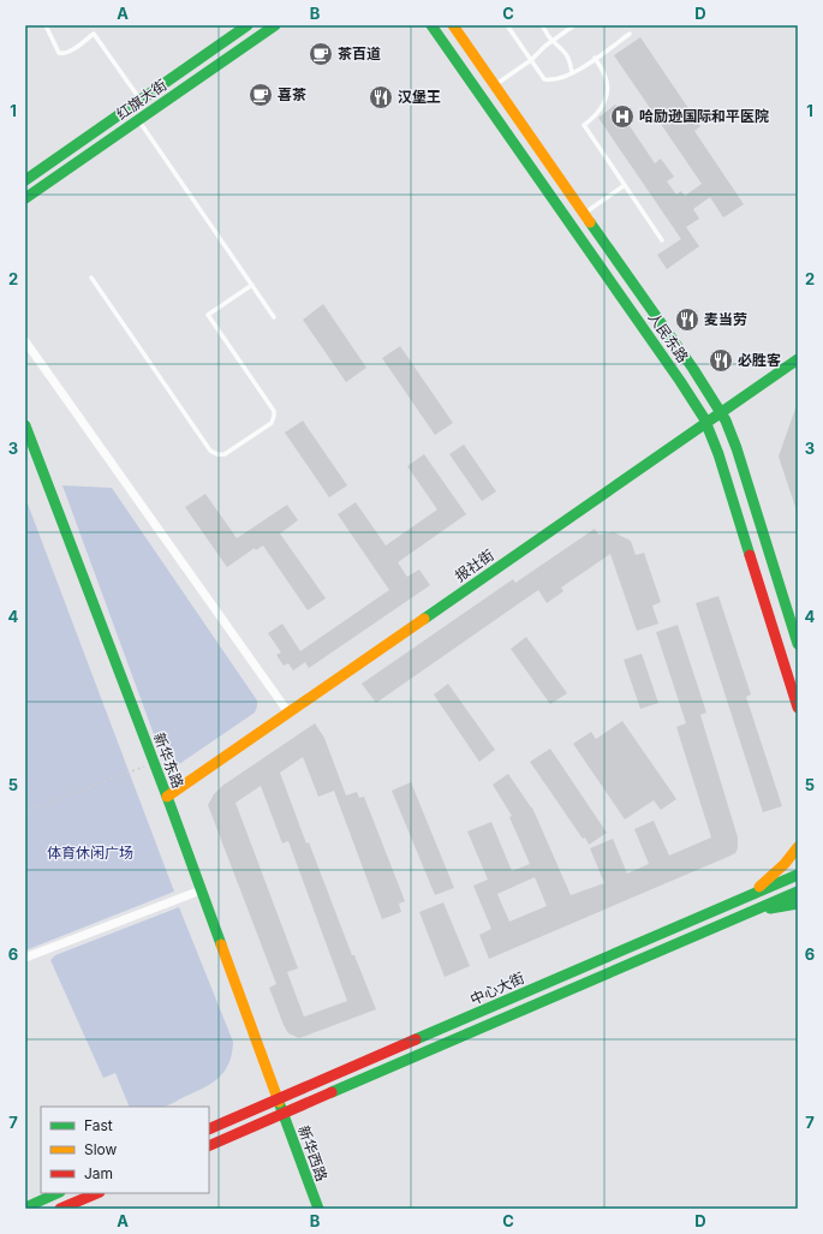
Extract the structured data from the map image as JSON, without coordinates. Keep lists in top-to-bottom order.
{
  "streets": {
    "main road": [
      "红旗大街",
      "人民东路",
      "报社街",
      "新华东路",
      "中心大街",
      "新华西路"
    ]
  },
  "crossings": [
    ["人民东路", "报社街"],
    ["报社街", "新华东路"],
    ["新华东路", "中心大街"],
    ["新华东路", "新华西路"],
    ["中心大街", "新华西路"]
  ],
  "parks": ["体育休闲广场"],
  "places": {
    "cafe": ["茶百道", "喜茶"],
    "restaurant": ["汉堡王", "麦当劳", "必胜客"],
    "hospital": ["哈励逊国际和平医院"]
  },
  "legend": ["Fast", "Slow", "Jam"],
  "grid": {
    "columns": [
      "A",
      "B",
      "C",
      "D"
    ],
    "rows": [
      "1",
      "2",
      "3",
      "4",
      "5",
      "6",
      "7"
    ]
  }
}
